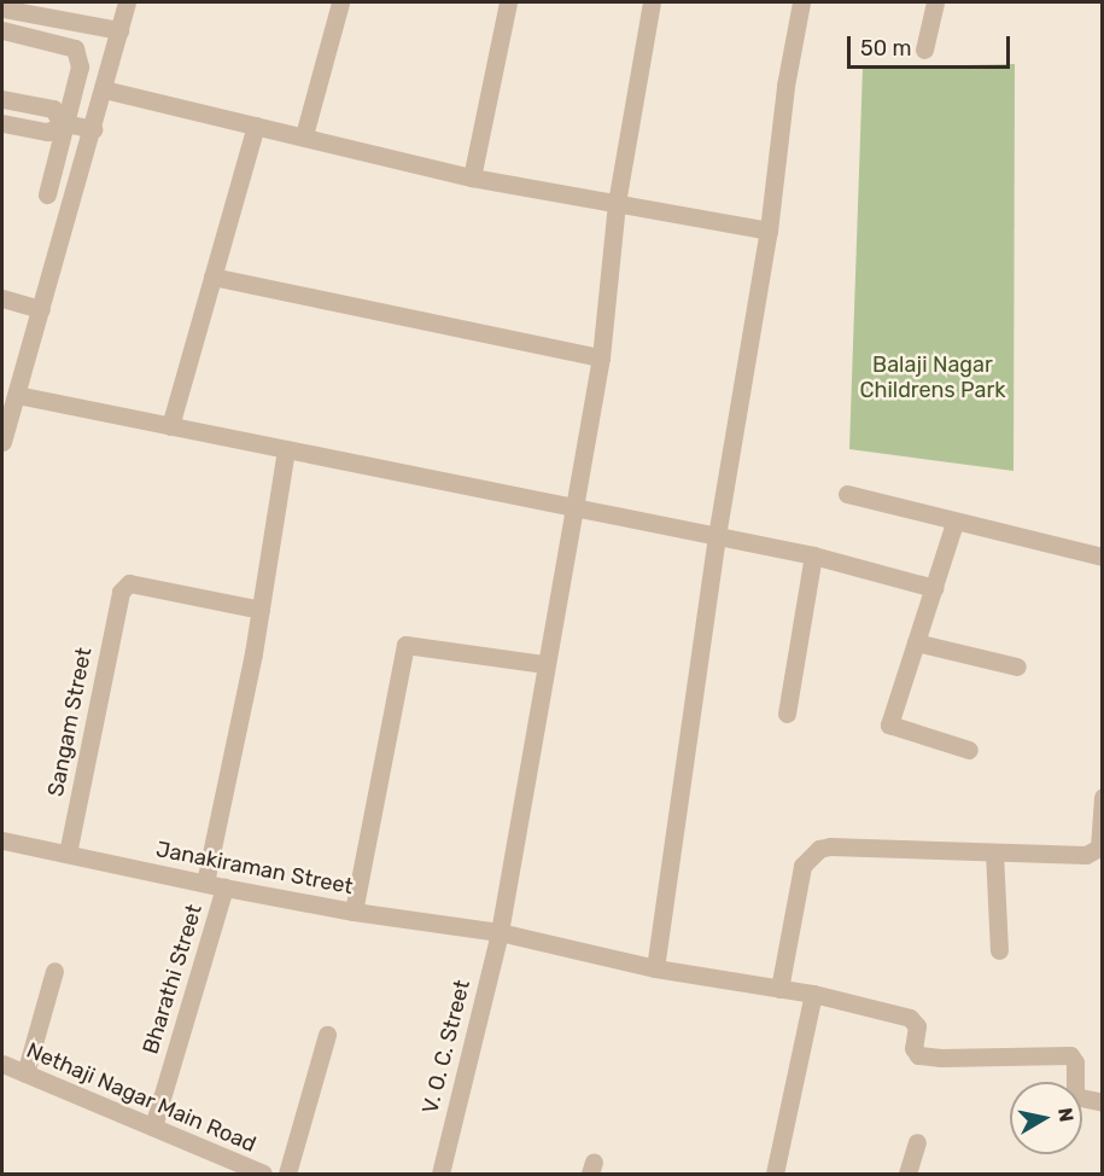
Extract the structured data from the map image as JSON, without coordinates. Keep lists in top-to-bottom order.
{
  "streets": {
    "street": [
      "Sangam Street",
      "Janakiraman Street",
      "Bharathi Street",
      "V. O. C. Street",
      "Nethaji Nagar Main Road"
    ]
  },
  "crossings": [
    ["Sangam Street", "Janakiraman Street"],
    ["Janakiraman Street", "Bharathi Street"],
    ["Janakiraman Street", "V. O. C. Street"],
    ["Bharathi Street", "Nethaji Nagar Main Road"]
  ],
  "parks": ["Balaji Nagar Childrens Park"],
  "scale_bar": "50 m",
  "north": "right"
}
